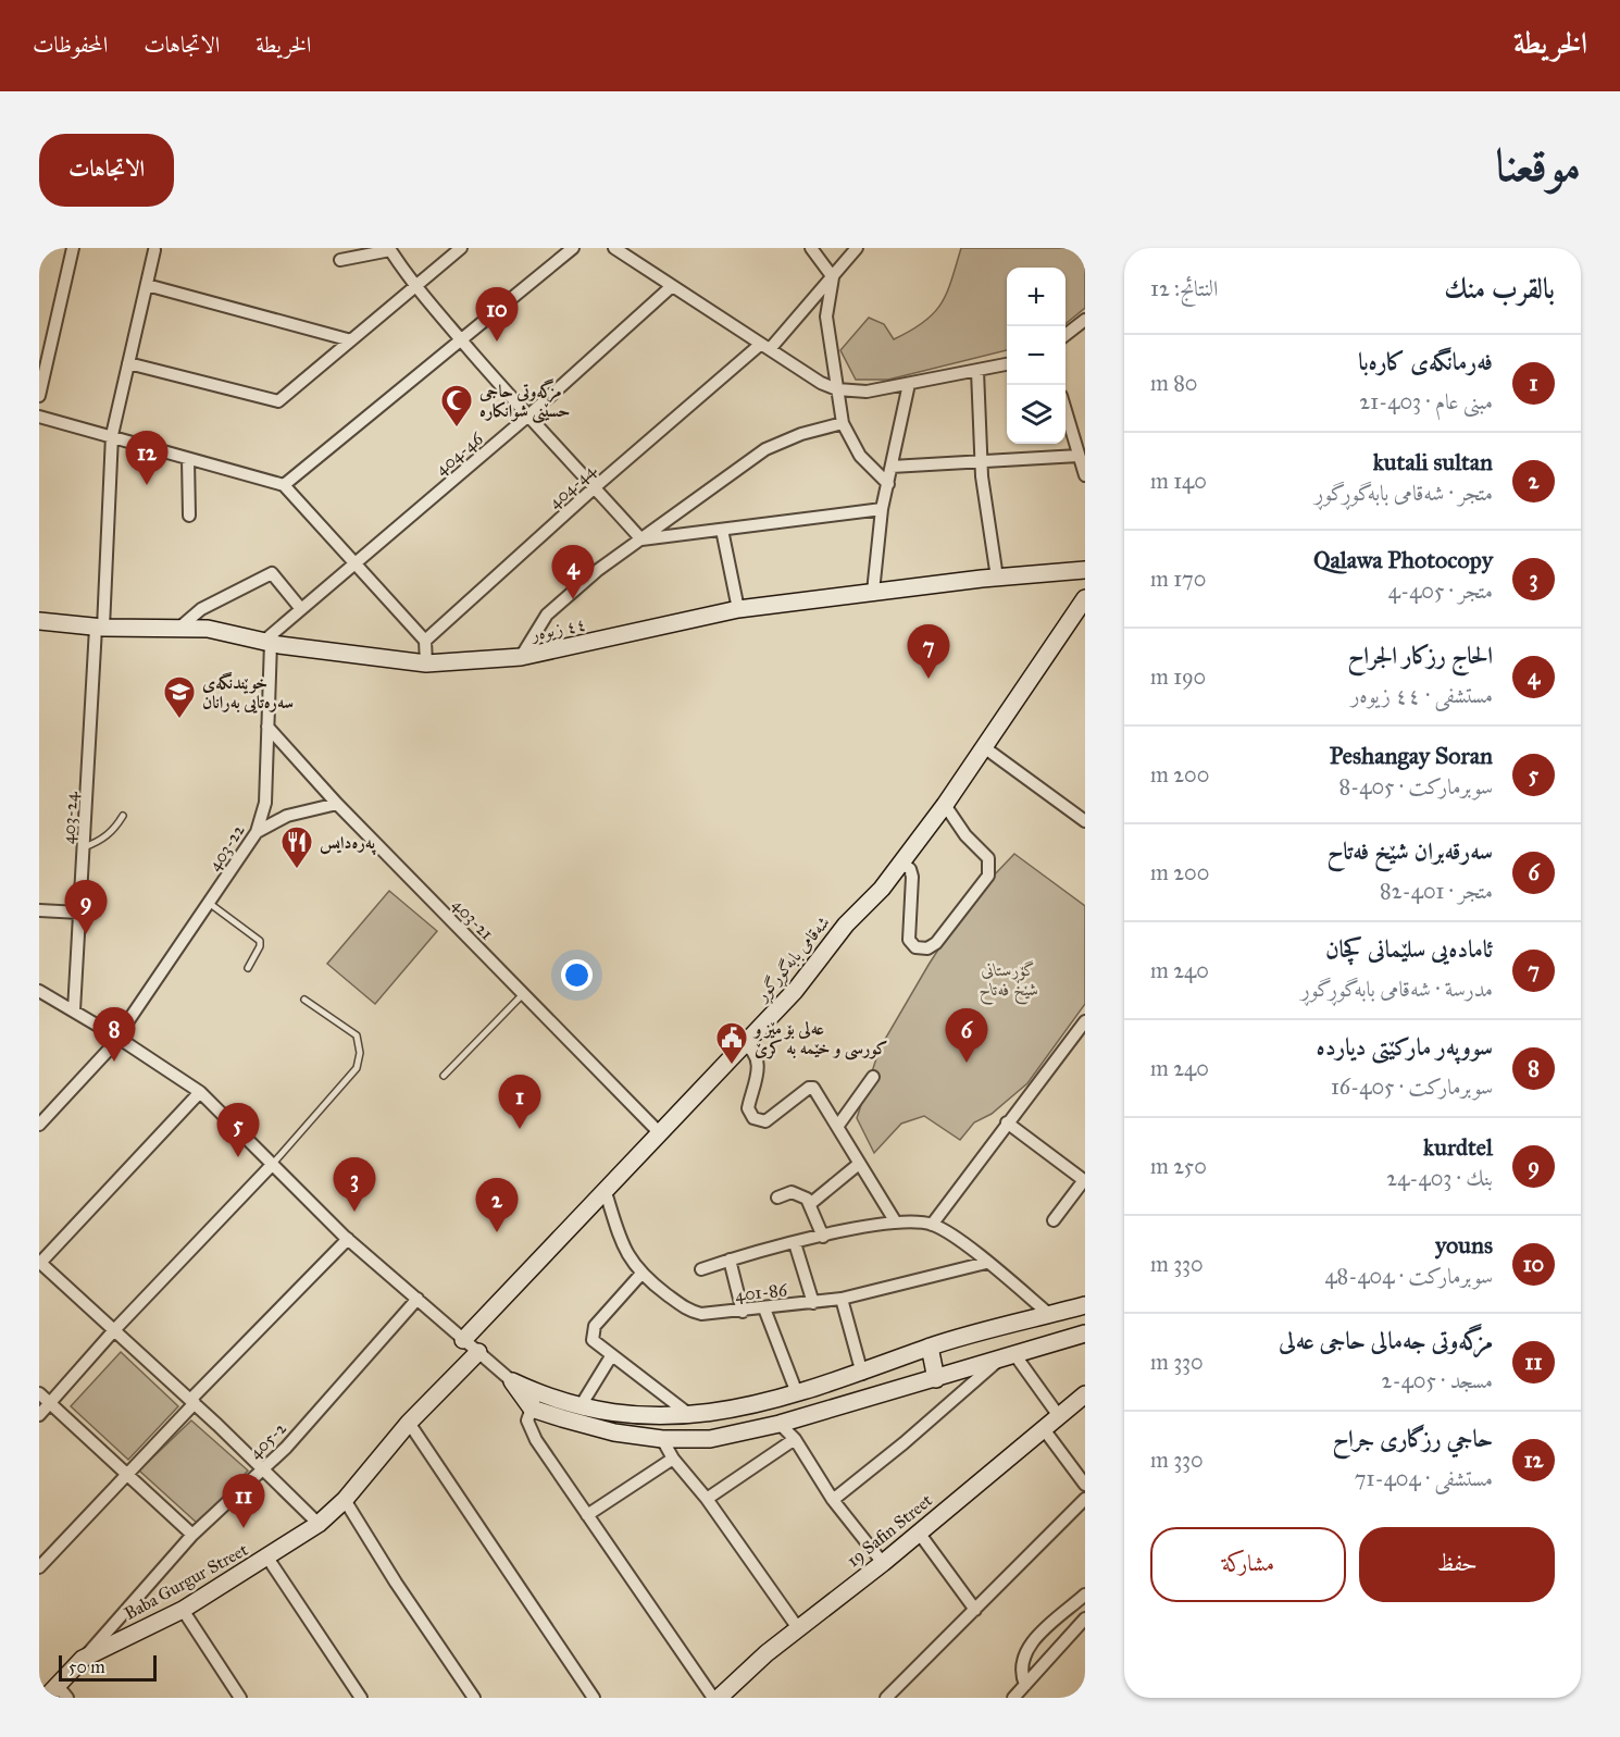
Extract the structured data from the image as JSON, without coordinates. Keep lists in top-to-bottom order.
{
  "streets": {
    "street": [
      "404-46",
      "404-44",
      "٤٤ زیوەر",
      "403-24",
      "403-22",
      "403-21",
      "شەقامی بابەگوڕگوڕ",
      "401-86",
      "405-2",
      "19 Safin Street",
      "Baba Gurgur Street"
    ]
  },
  "crossings": [
    ["404-46", "٤٤ زیوەر"],
    ["404-46", "403-22"],
    ["٤٤ زیوەر", "403-24"],
    ["٤٤ زیوەر", "403-22"],
    ["403-22", "403-21"],
    ["403-21", "شەقامی بابەگوڕگوڕ"],
    ["شەقامی بابەگوڕگوڕ", "401-86"],
    ["405-2", "Baba Gurgur Street"]
  ],
  "parks": ["گۆڕستانی شێخ فەتاح"],
  "places": {
    "mosque": ["مزگەوتی حاجی حسێنی شوانکارە"],
    "school or university": ["خوێندنگەی سەرەتایی بەرانان"],
    "restaurant": ["پەرەدایس"],
    "public building": ["عەلی بۆ مێز و کورسی و خێمە بە کرێ"]
  },
  "scale_bar": "50 m",
  "page": {
    "header": "الخريطة",
    "nav": ["الخريطة", "الاتجاهات", "المحفوظات"],
    "title": "موقعنا",
    "buttons": [
      "الاتجاهات",
      ["حفظ", "مشاركة"]
    ],
    "heading": ["بالقرب منك", "النتائج: 12"],
    "map_buttons": ["+", "−"],
    "pins": [
      "10",
      "12",
      "4",
      "7",
      "9",
      "8",
      "6",
      "1",
      "5",
      "3",
      "2",
      "11"
    ],
    "list": [
      {
        "mark": "1",
        "name": "فەرمانگەی کارەبا",
        "note": "مبنى عام · 403-21",
        "value": "80 m"
      },
      {
        "mark": "2",
        "name": "kutali sultan",
        "note": "متجر · شەقامی بابەگوڕگوڕ",
        "value": "140 m"
      },
      {
        "mark": "3",
        "name": "Qalawa Photocopy",
        "note": "متجر · 405-4",
        "value": "170 m"
      },
      {
        "mark": "4",
        "name": "الحاج رزكار الجراح",
        "note": "مستشفى · ٤٤ زیوەر",
        "value": "190 m"
      },
      {
        "mark": "5",
        "name": "Peshangay Soran",
        "note": "سوبرماركت · 405-8",
        "value": "200 m"
      },
      {
        "mark": "6",
        "name": "سەرقەبران شێخ فەتاح",
        "note": "متجر · 401-82",
        "value": "200 m"
      },
      {
        "mark": "7",
        "name": "ئامادەیی سلێمانی کچان",
        "note": "مدرسة · شەقامی بابەگوڕگوڕ",
        "value": "240 m"
      },
      {
        "mark": "8",
        "name": "سووپەر مارکێتی دیاردە",
        "note": "سوبرماركت · 405-16",
        "value": "240 m"
      },
      {
        "mark": "9",
        "name": "kurdtel",
        "note": "بنك · 403-24",
        "value": "250 m"
      },
      {
        "mark": "10",
        "name": "youns",
        "note": "سوبرماركت · 404-48",
        "value": "330 m"
      },
      {
        "mark": "11",
        "name": "مزگەوتی جەمالی حاجی عەلی",
        "note": "مسجد · 405-2",
        "value": "330 m"
      },
      {
        "mark": "12",
        "name": "حاجي رزگارى جراح",
        "note": "مستشفى · 404-71",
        "value": "330 m"
      }
    ],
    "scale": "50 m"
  }
}
